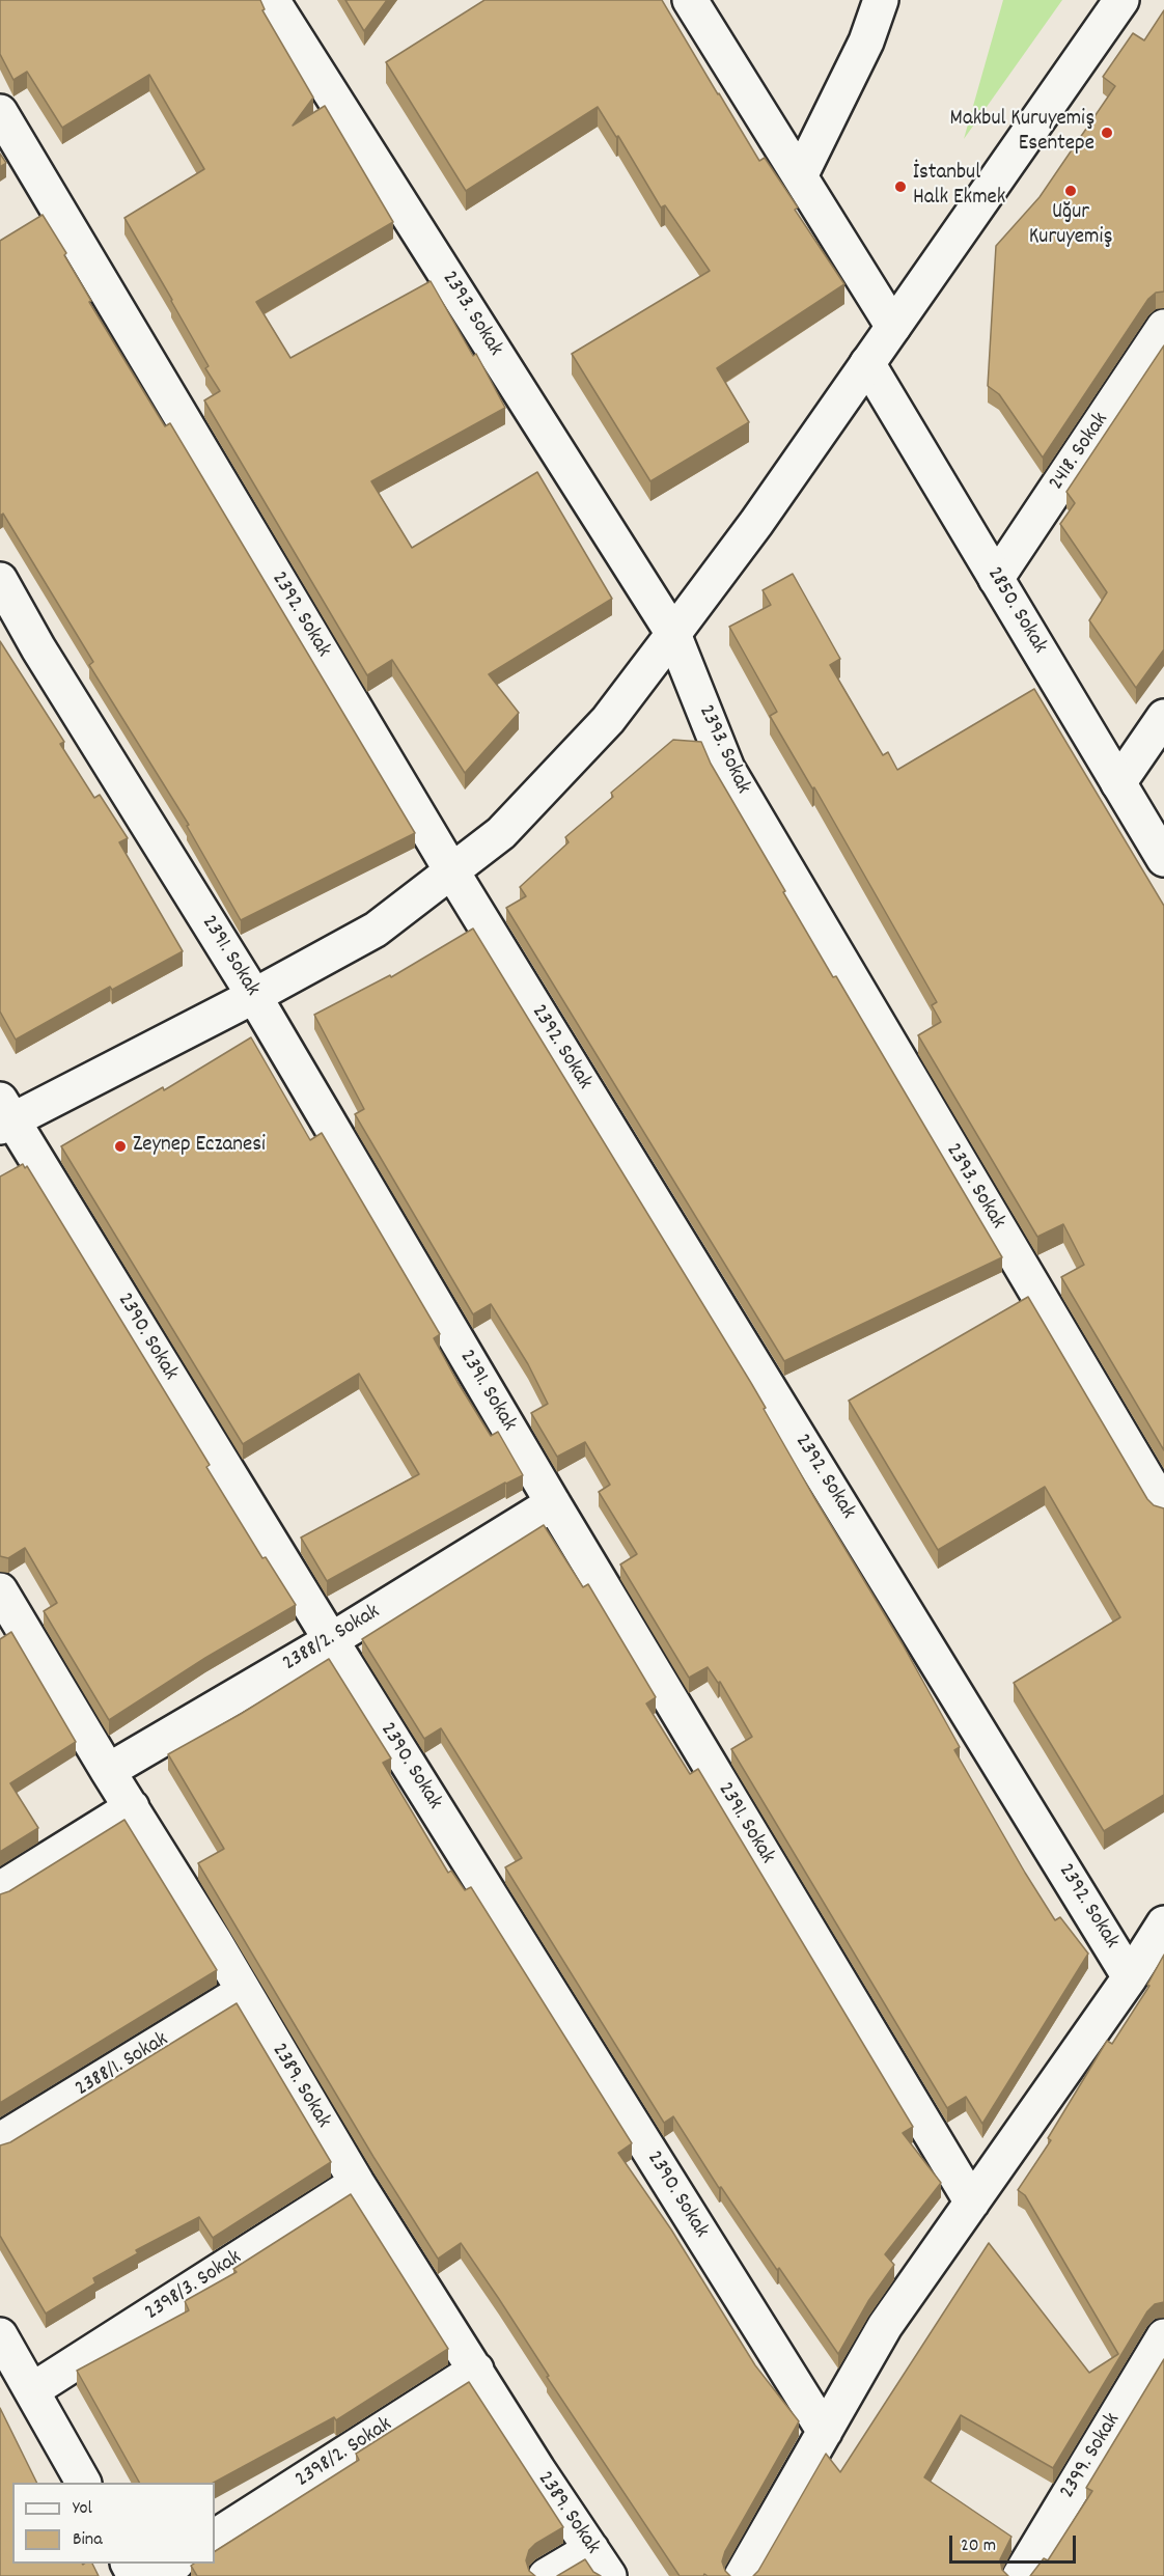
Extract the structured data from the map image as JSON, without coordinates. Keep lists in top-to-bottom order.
{
  "streets": {
    "street": [
      "2393. Sokak",
      "2418. Sokak",
      "2850. Sokak",
      "2392. Sokak",
      "2391. Sokak",
      "2390. Sokak",
      "2388/2. Sokak",
      "2388/1. Sokak",
      "2389. Sokak",
      "2398/3. Sokak",
      "2398/2. Sokak",
      "2399. Sokak"
    ]
  },
  "crossings": [
    ["2418. Sokak", "2850. Sokak"],
    ["2391. Sokak", "2388/2. Sokak"],
    ["2390. Sokak", "2388/2. Sokak"],
    ["2388/2. Sokak", "2389. Sokak"],
    ["2388/1. Sokak", "2389. Sokak"],
    ["2389. Sokak", "2398/3. Sokak"],
    ["2389. Sokak", "2398/2. Sokak"]
  ],
  "places": [
    "Makbul Kuruyemiş Esentepe",
    "İstanbul Halk Ekmek",
    "Uğur Kuruyemiş",
    "Zeynep Eczanesi"
  ],
  "legend": ["Yol", "Bina"],
  "scale_bar": "20 m"
}
